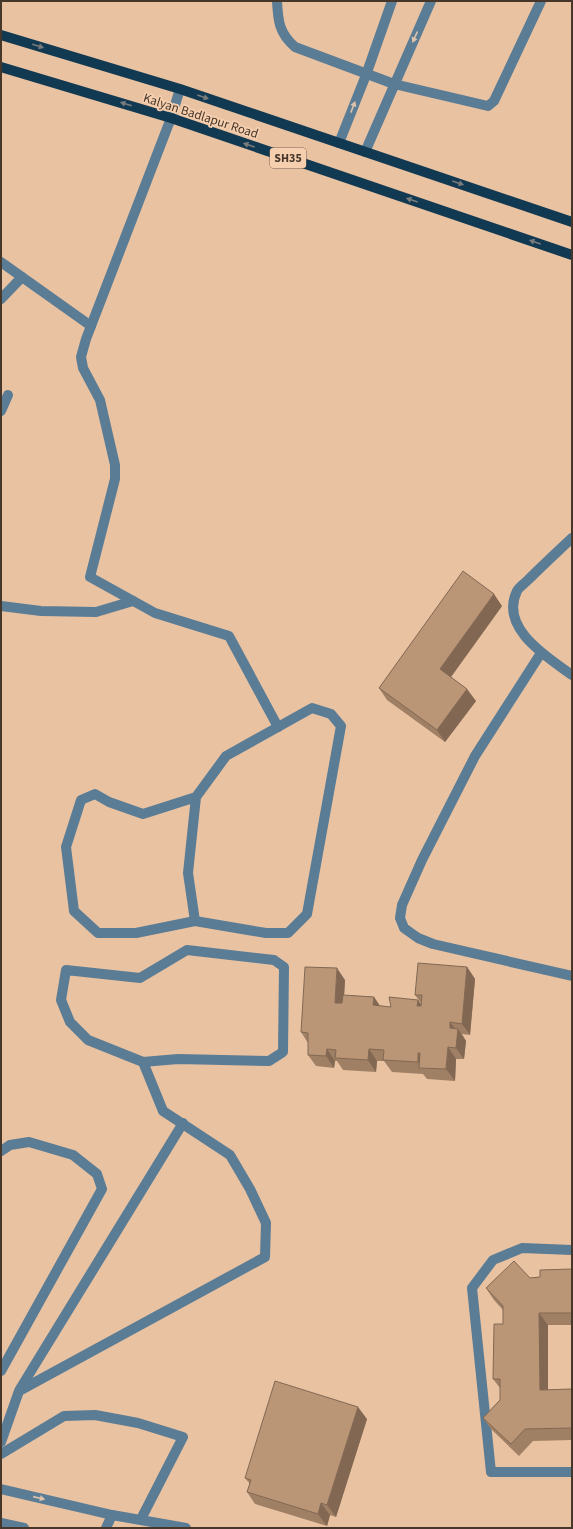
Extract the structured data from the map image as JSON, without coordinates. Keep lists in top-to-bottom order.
{
  "streets": {
    "main road": ["Kalyan Badlapur Road", "SH35"]
  }
}
